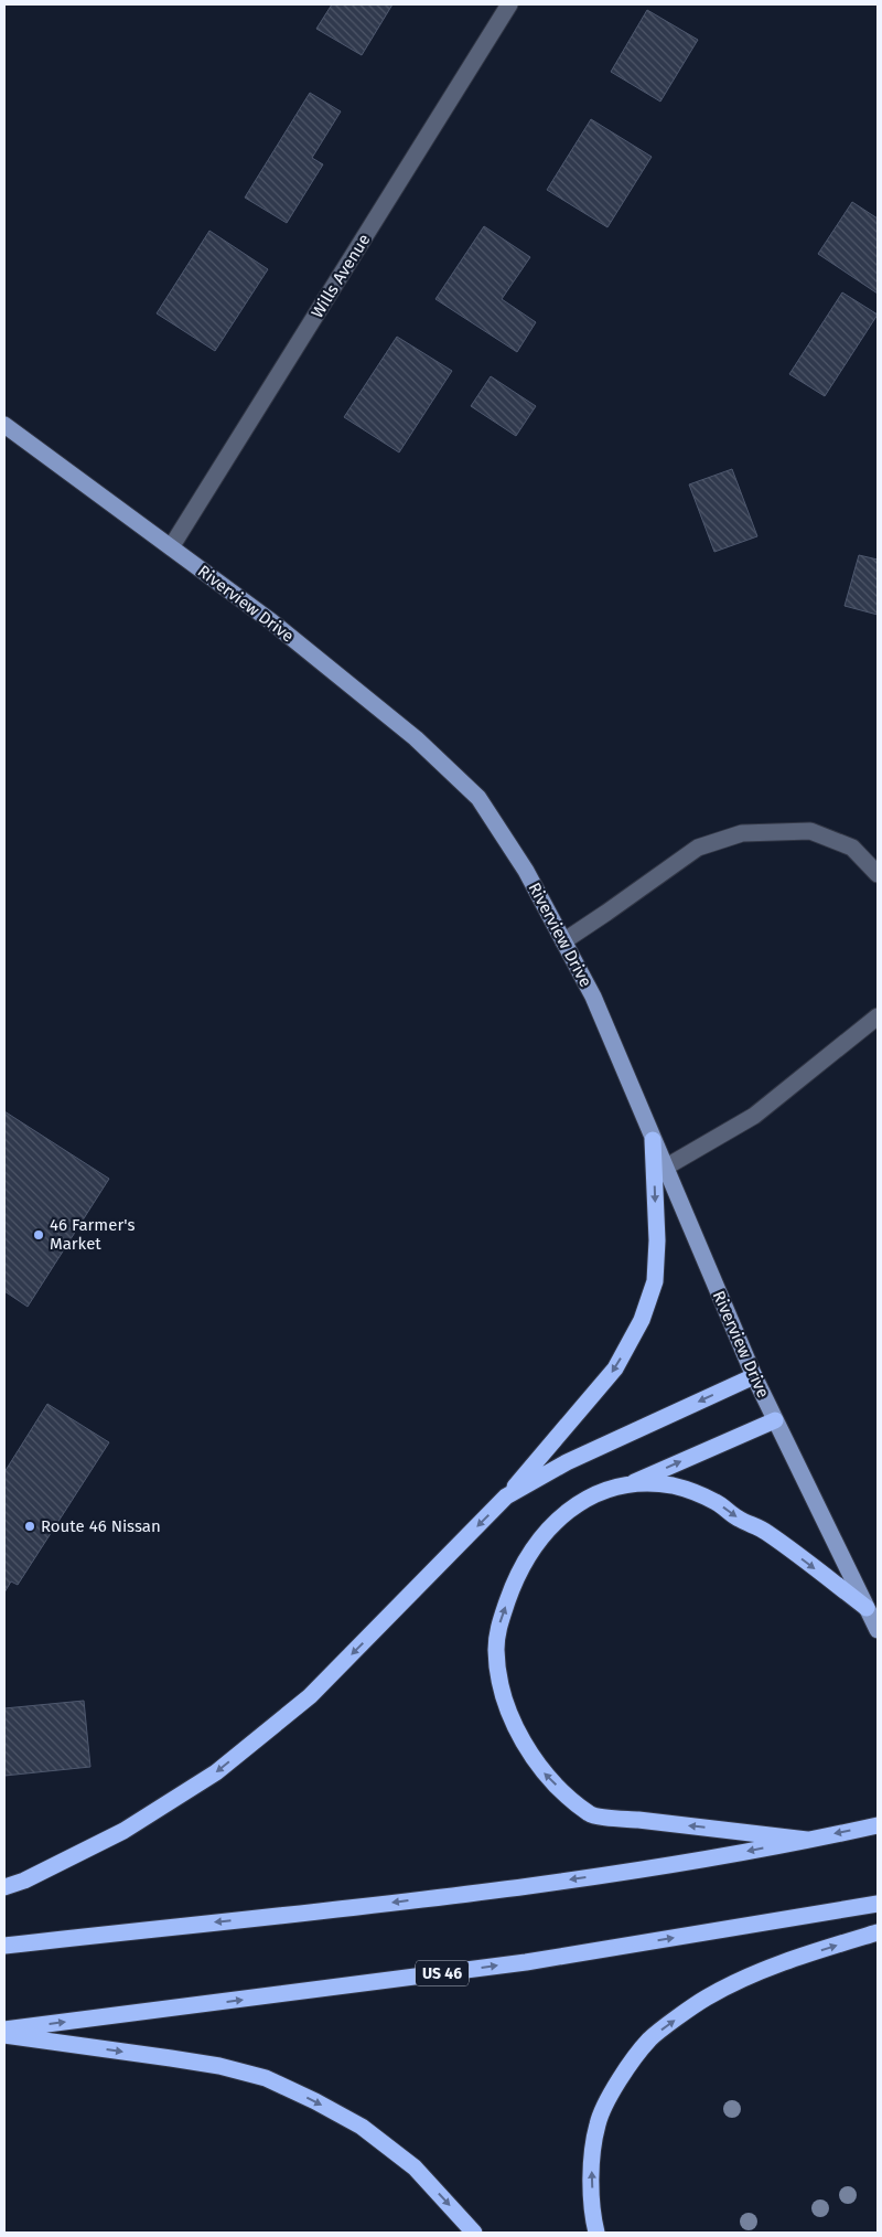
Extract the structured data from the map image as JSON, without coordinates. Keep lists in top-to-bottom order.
{
  "streets": {
    "highway": ["US 46"],
    "main road": ["Riverview Drive"],
    "street": ["Wills Avenue"]
  },
  "crossings": [
    ["Wills Avenue", "Riverview Drive"]
  ],
  "places": ["46 Farmer's Market", "Route 46 Nissan"]
}
